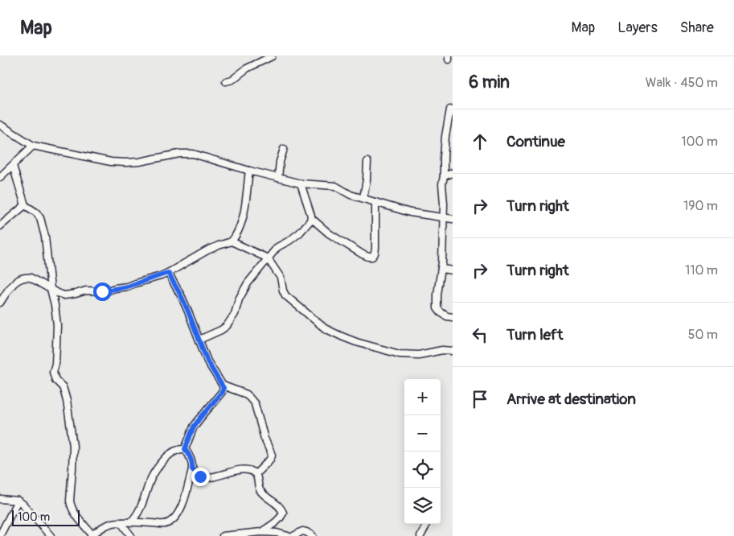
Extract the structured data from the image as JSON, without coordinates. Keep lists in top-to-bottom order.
{
  "scale_bar": "100 m",
  "page": {
    "header": "Map",
    "nav": ["Map", "Layers", "Share"],
    "heading": ["6 min", "Walk · 450 m"],
    "list": [
      ["Continue", "100 m"],
      ["Turn right", "190 m"],
      ["Turn right", "110 m"],
      ["Turn left", "50 m"],
      "Arrive at destination"
    ],
    "map_buttons": ["+", "−"],
    "scale": "100 m"
  }
}
